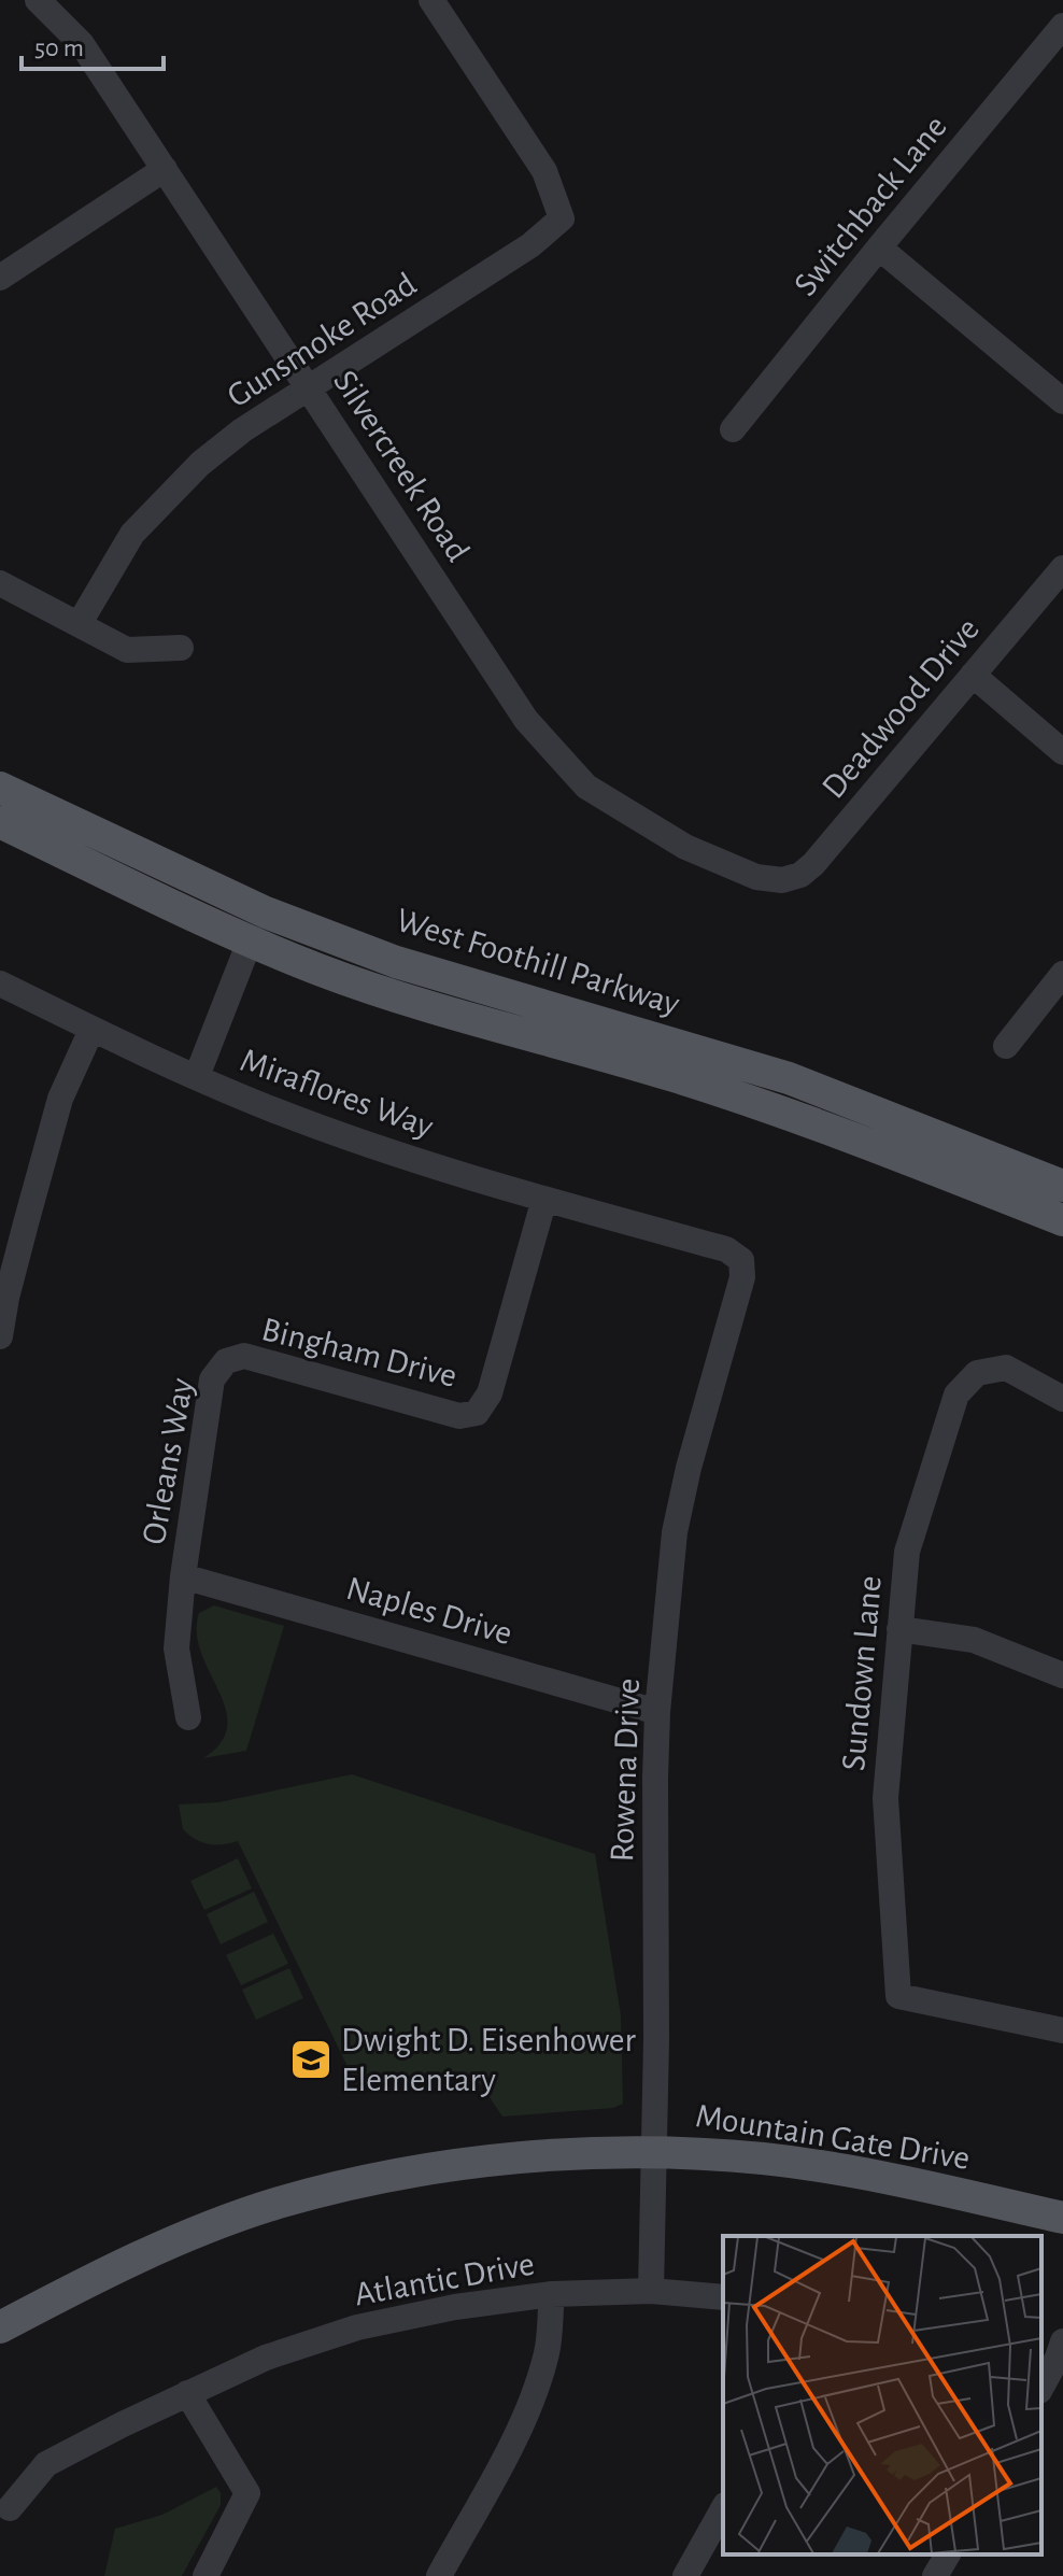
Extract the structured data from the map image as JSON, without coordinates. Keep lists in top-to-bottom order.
{
  "streets": {
    "main road": ["West Foothill Parkway", "Mountain Gate Drive"],
    "street": [
      "Switchback Lane",
      "Gunsmoke Road",
      "Silvercreek Road",
      "Deadwood Drive",
      "Miraflores Way",
      "Bingham Drive",
      "Orleans Way",
      "Naples Drive",
      "Sundown Lane",
      "Rowena Drive",
      "Atlantic Drive"
    ]
  },
  "crossings": [
    ["Gunsmoke Road", "Silvercreek Road"],
    ["Silvercreek Road", "Deadwood Drive"],
    ["West Foothill Parkway", "Miraflores Way"],
    ["Miraflores Way", "Bingham Drive"],
    ["Miraflores Way", "Rowena Drive"],
    ["Bingham Drive", "Orleans Way"],
    ["Orleans Way", "Naples Drive"],
    ["Naples Drive", "Rowena Drive"],
    ["Rowena Drive", "Mountain Gate Drive"],
    ["Rowena Drive", "Atlantic Drive"]
  ],
  "places": {
    "school or university": ["Dwight D. Eisenhower Elementary"]
  },
  "scale_bar": "50 m"
}
